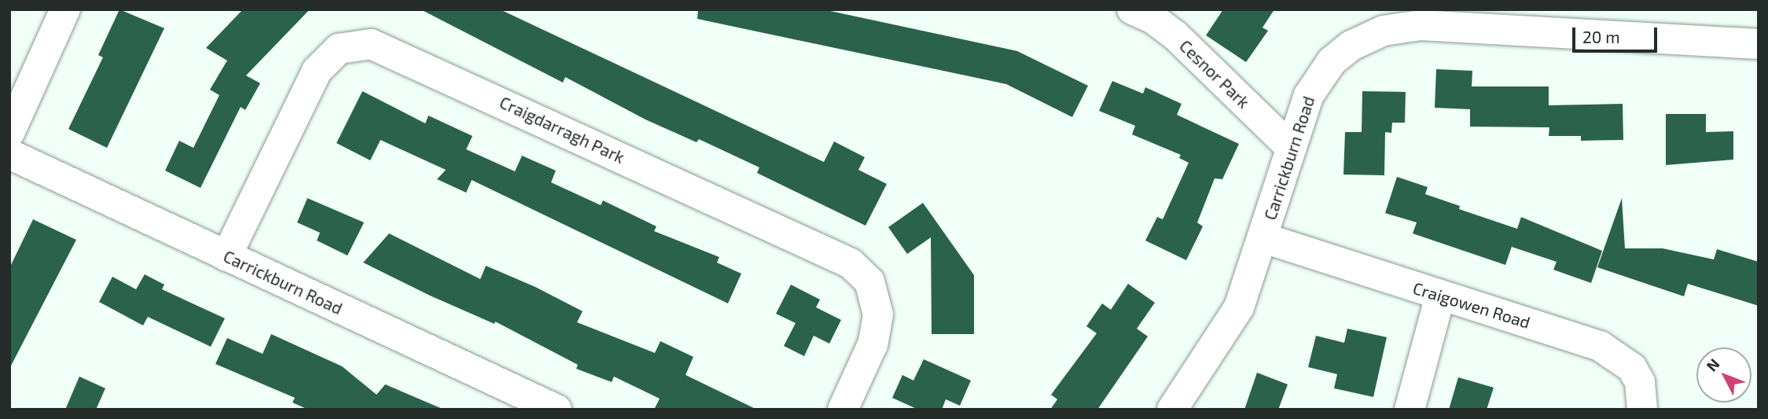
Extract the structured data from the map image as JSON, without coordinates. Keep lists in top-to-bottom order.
{
  "streets": {
    "street": [
      "Cesnor Park",
      "Craigdarragh Park",
      "Carrickburn Road",
      "Craigowen Road"
    ]
  },
  "crossings": [
    ["Cesnor Park", "Carrickburn Road"],
    ["Craigdarragh Park", "Carrickburn Road"],
    ["Carrickburn Road", "Craigowen Road"]
  ],
  "scale_bar": "20 m",
  "north": "top left"
}
